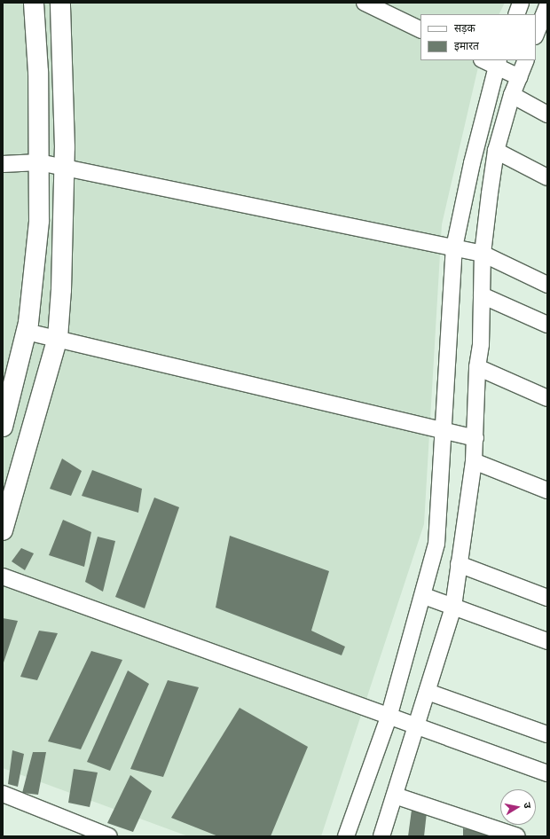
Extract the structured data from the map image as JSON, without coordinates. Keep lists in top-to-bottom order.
{
  "legend": ["सड़क", "इमारत"],
  "north": "right"
}
